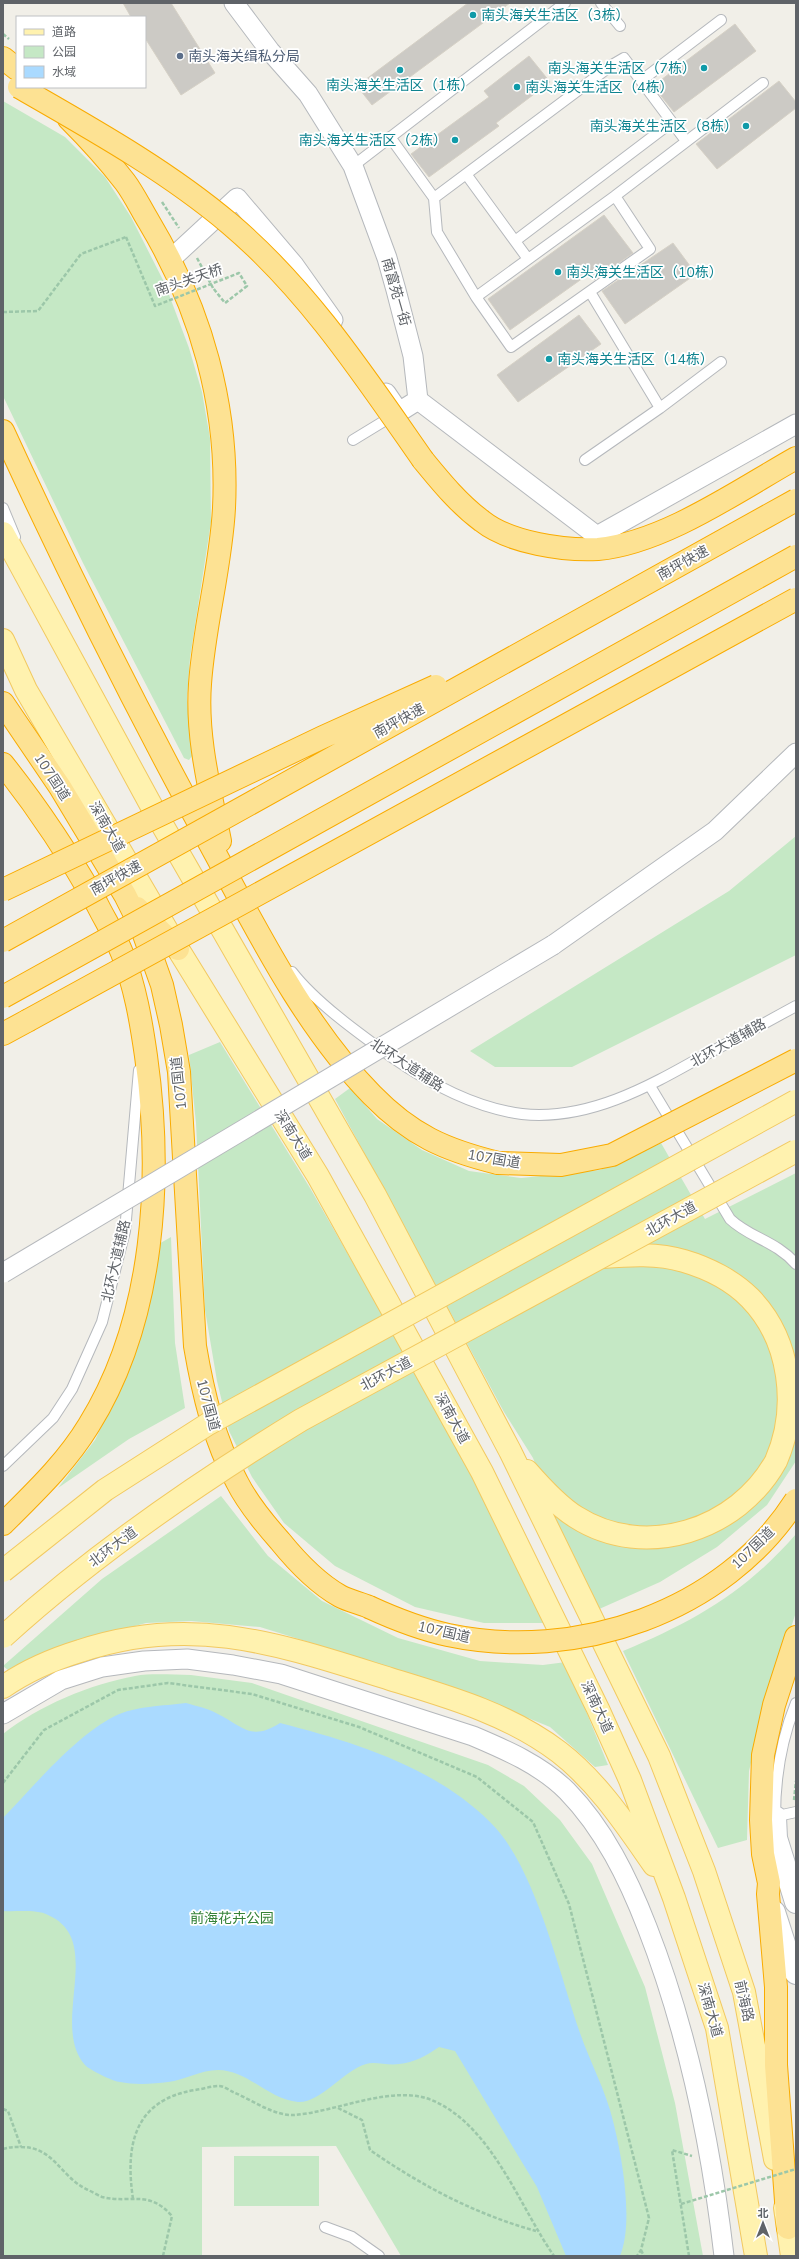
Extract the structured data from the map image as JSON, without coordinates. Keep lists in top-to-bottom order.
{
  "streets": {
    "highway": ["南坪快速", "107国道"],
    "main road": ["深南大道", "北环大道", "前海路"],
    "street": ["南富苑一街"],
    "lane": ["北环大道辅路"],
    "path": ["南头关天桥"]
  },
  "crossings": [
    ["107国道", "北环大道辅路"]
  ],
  "parks": ["前海花卉公园"],
  "places": [
    "南头海关生活区（3栋）",
    "南头海关缉私分局",
    "南头海关生活区（7栋）",
    "南头海关生活区（1栋）",
    "南头海关生活区（4栋）",
    "南头海关生活区（8栋）",
    "南头海关生活区（2栋）",
    "南头海关生活区（10栋）",
    "南头海关生活区（14栋）"
  ],
  "legend": ["道路", "公园", "水域"],
  "north": "top"
}
